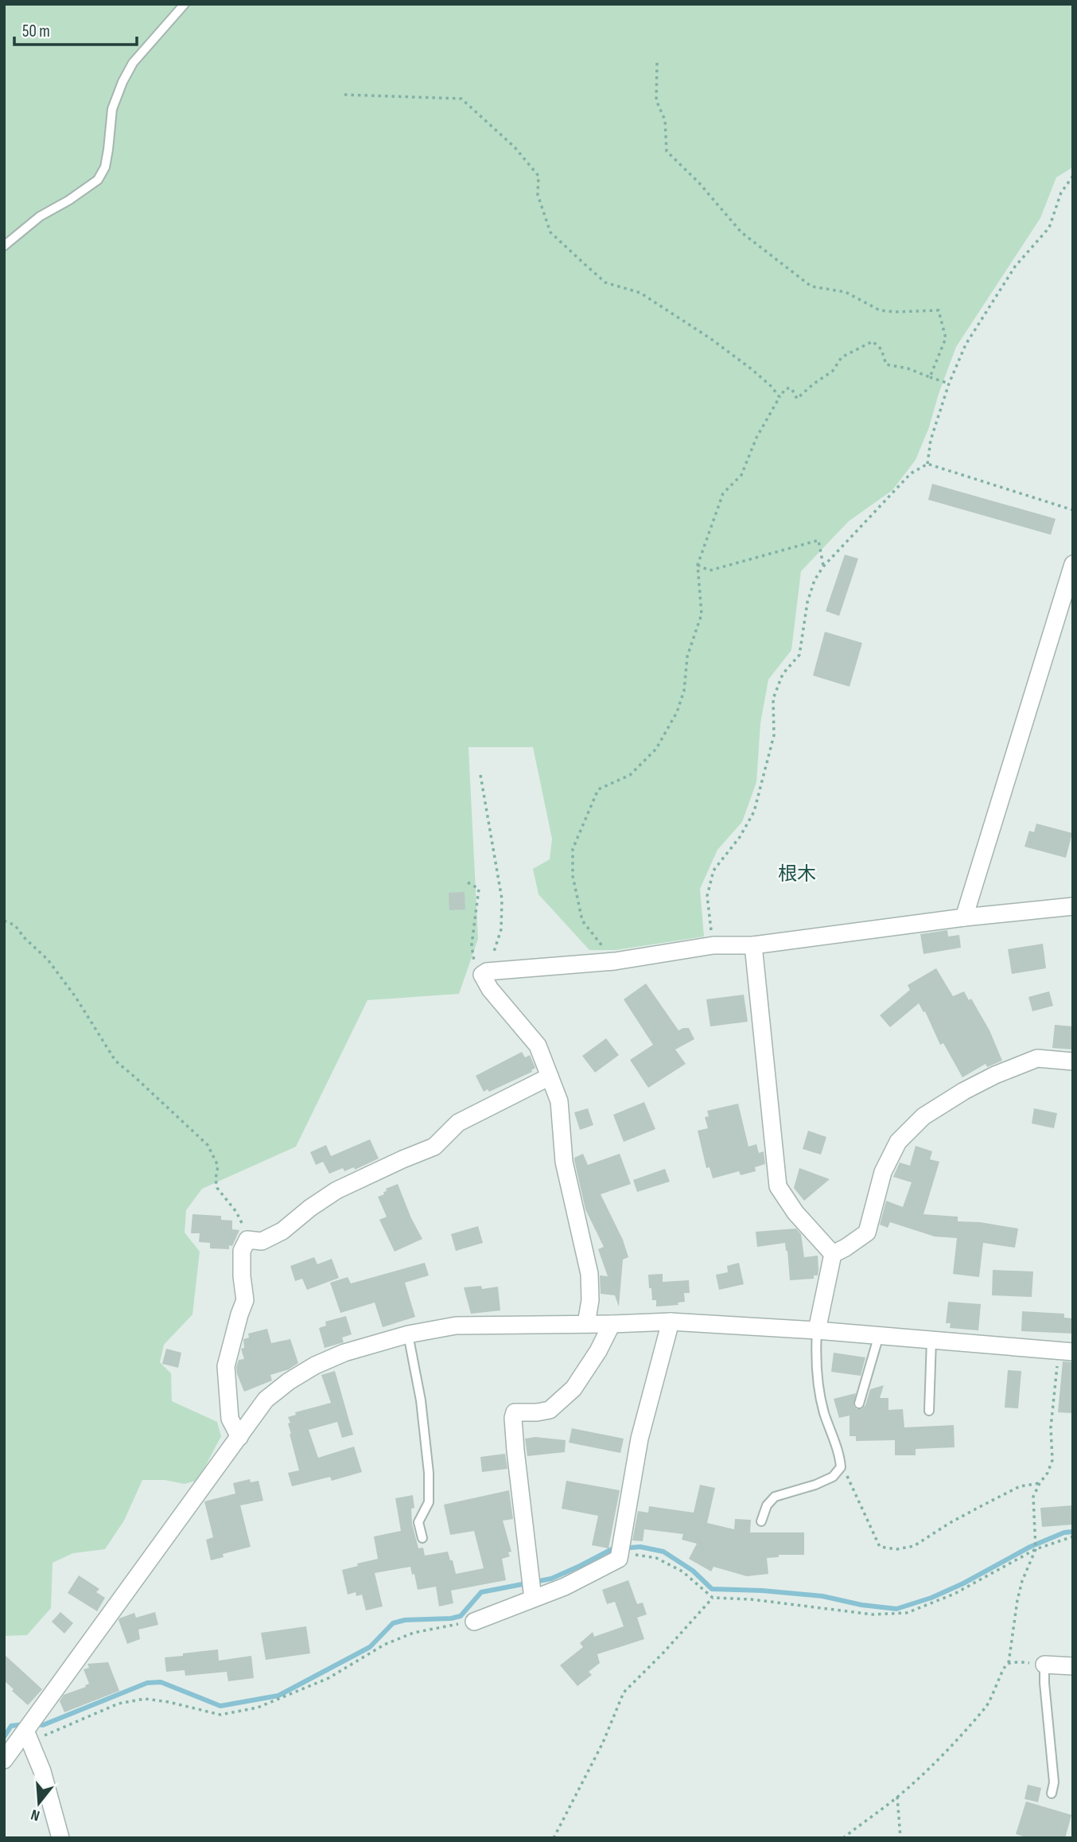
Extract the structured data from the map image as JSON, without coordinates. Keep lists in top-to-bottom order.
{
  "districts": ["根木"],
  "scale_bar": "50 m",
  "north": "bottom"
}
